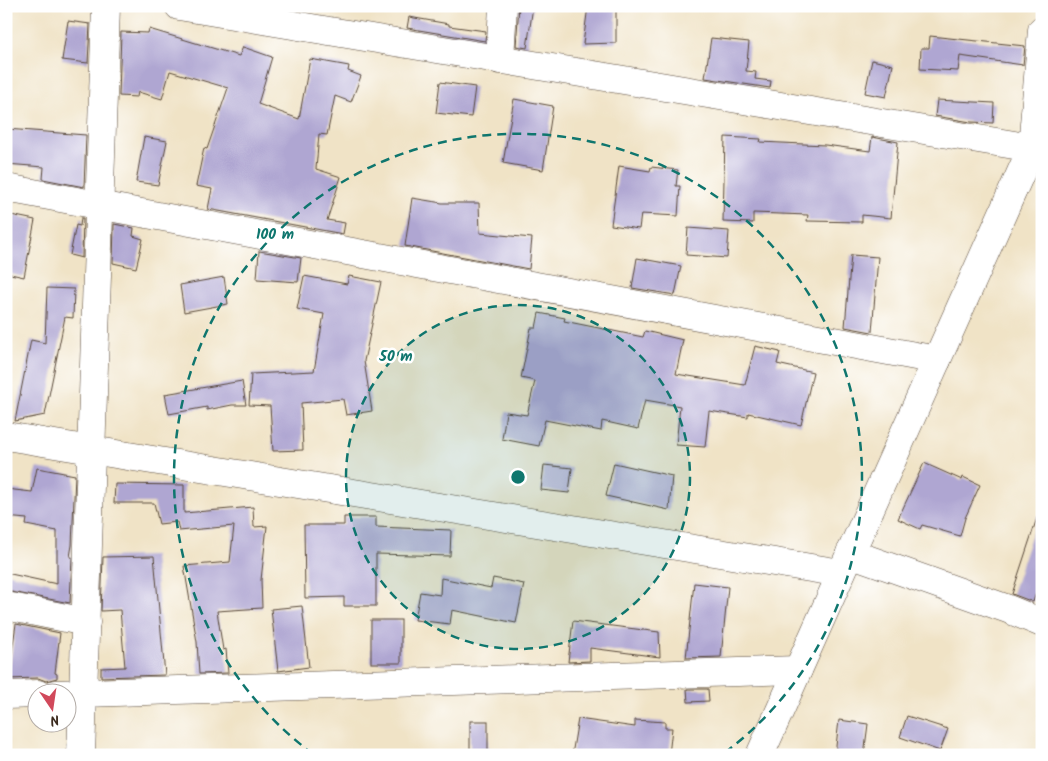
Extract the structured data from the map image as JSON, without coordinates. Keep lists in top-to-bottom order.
{
  "north": "bottom",
  "rings": ["100 m", "50 m"]
}
